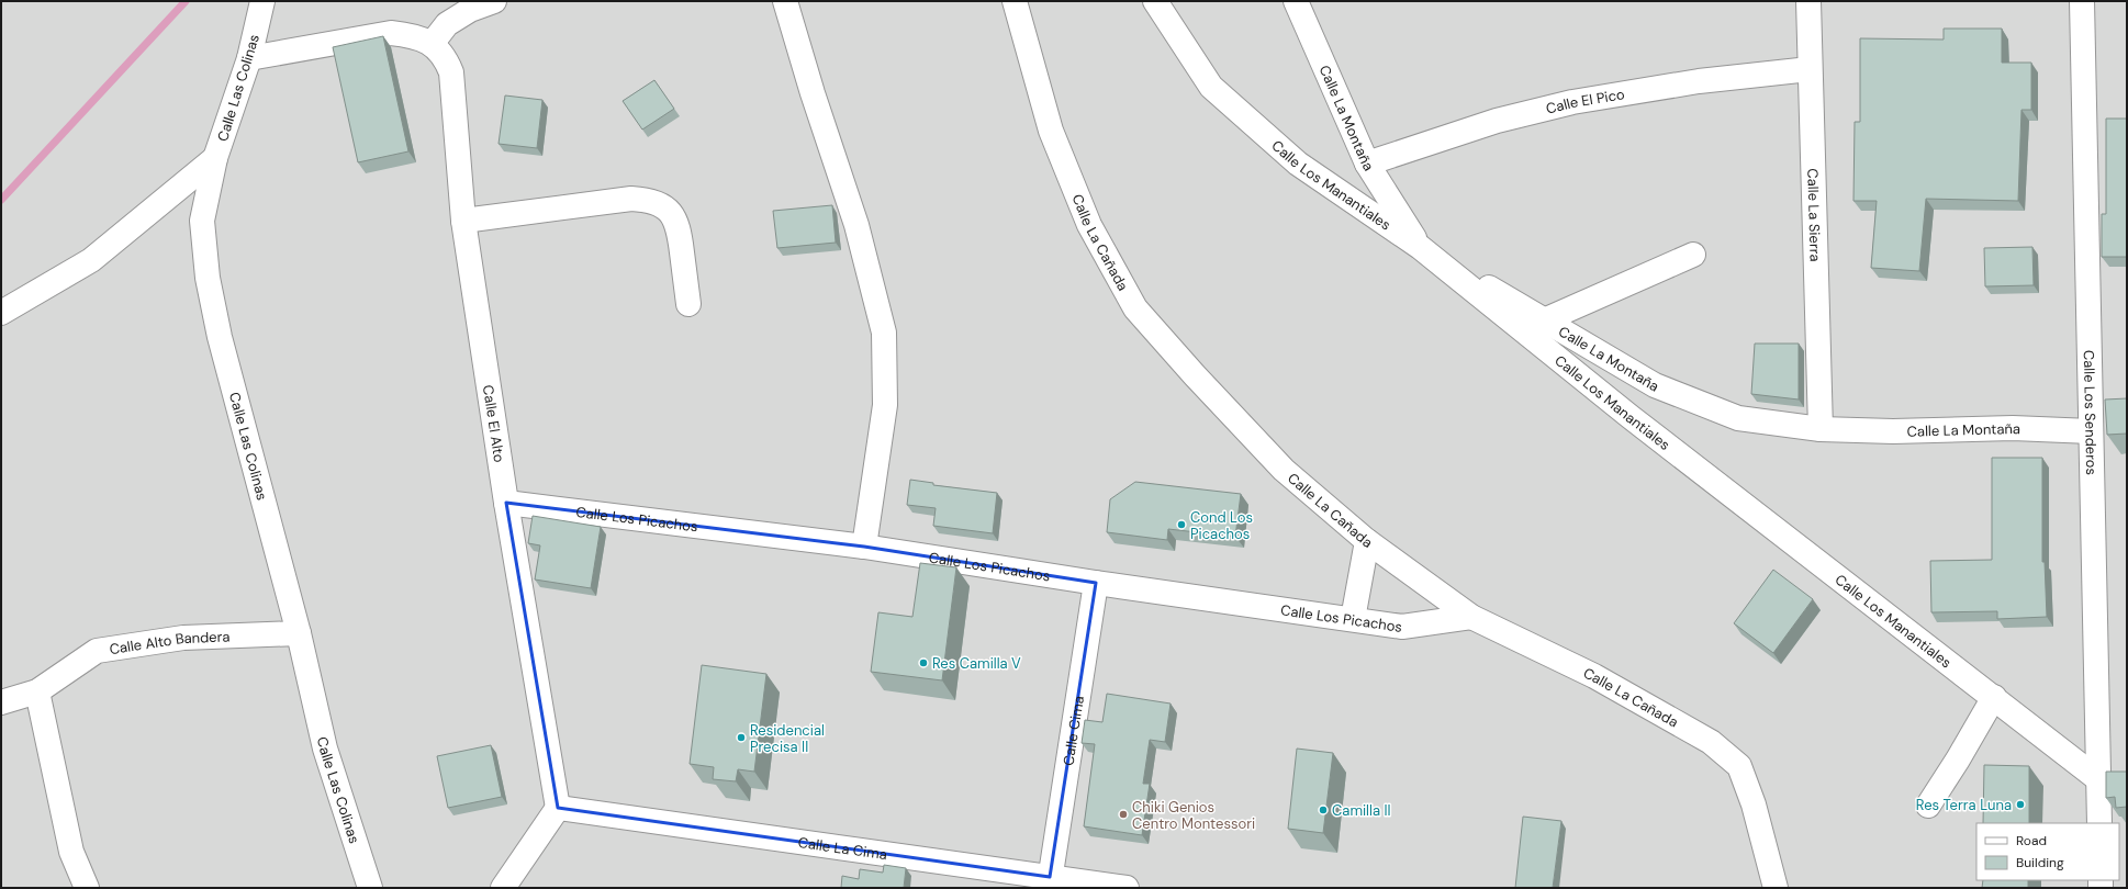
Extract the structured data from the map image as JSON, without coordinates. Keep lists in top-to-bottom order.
{
  "streets": {
    "street": [
      "Calle Las Colinas",
      "Calle El Pico",
      "Calle La Montaña",
      "Calle Los Manantiales",
      "Calle La Sierra",
      "Calle La Cañada",
      "Calle Los Senderos",
      "Calle El Alto",
      "Calle Los Picachos",
      "Calle Alto Bandera",
      "Calle Cima",
      "Calle La Cima"
    ]
  },
  "crossings": [
    ["Calle Las Colinas", "Calle Alto Bandera"],
    ["Calle El Pico", "Calle La Montaña"],
    ["Calle El Pico", "Calle La Sierra"],
    ["Calle La Montaña", "Calle Los Manantiales"],
    ["Calle La Montaña", "Calle La Sierra"],
    ["Calle La Montaña", "Calle Los Senderos"],
    ["Calle Los Manantiales", "Calle Los Senderos"],
    ["Calle La Cañada", "Calle Los Picachos"],
    ["Calle El Alto", "Calle Los Picachos"],
    ["Calle El Alto", "Calle La Cima"],
    ["Calle Los Picachos", "Calle Cima"],
    ["Calle Cima", "Calle La Cima"]
  ],
  "places": [
    "Cond Los Picachos",
    "Res Camilla V",
    "Residencial Precisa II",
    "Res Terra Luna",
    "Camilla II",
    "Chiki Genios Centro Montessori"
  ],
  "legend": ["Road", "Building"]
}
